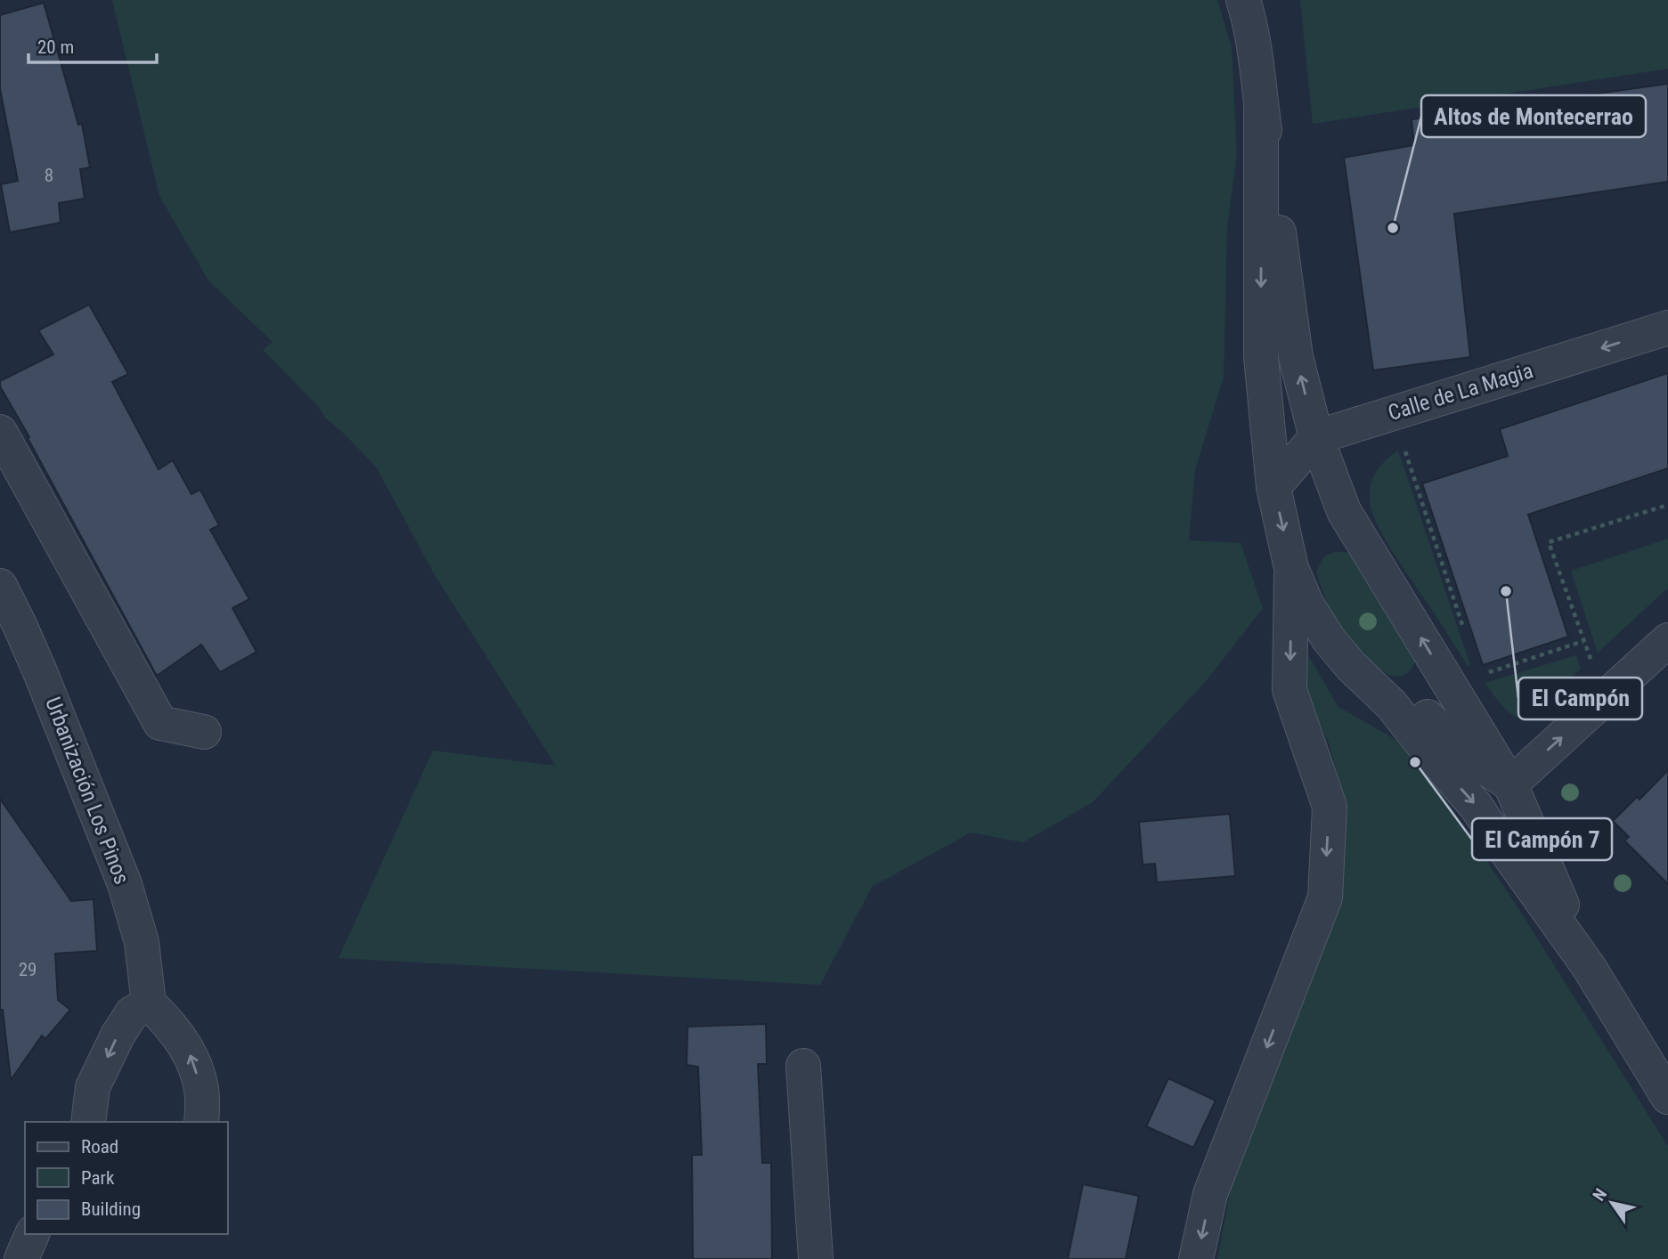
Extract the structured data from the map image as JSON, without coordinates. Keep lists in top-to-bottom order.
{
  "streets": {
    "street": ["Calle de La Magia", "Urbanización Los Pinos"]
  },
  "one_way": ["Calle de La Magia"],
  "places": ["Altos de Montecerrao", "El Campón", "El Campón 7"],
  "house_numbers": ["8", "29"],
  "legend": ["Road", "Park", "Building"],
  "scale_bar": "20 m",
  "north": "top left"
}
